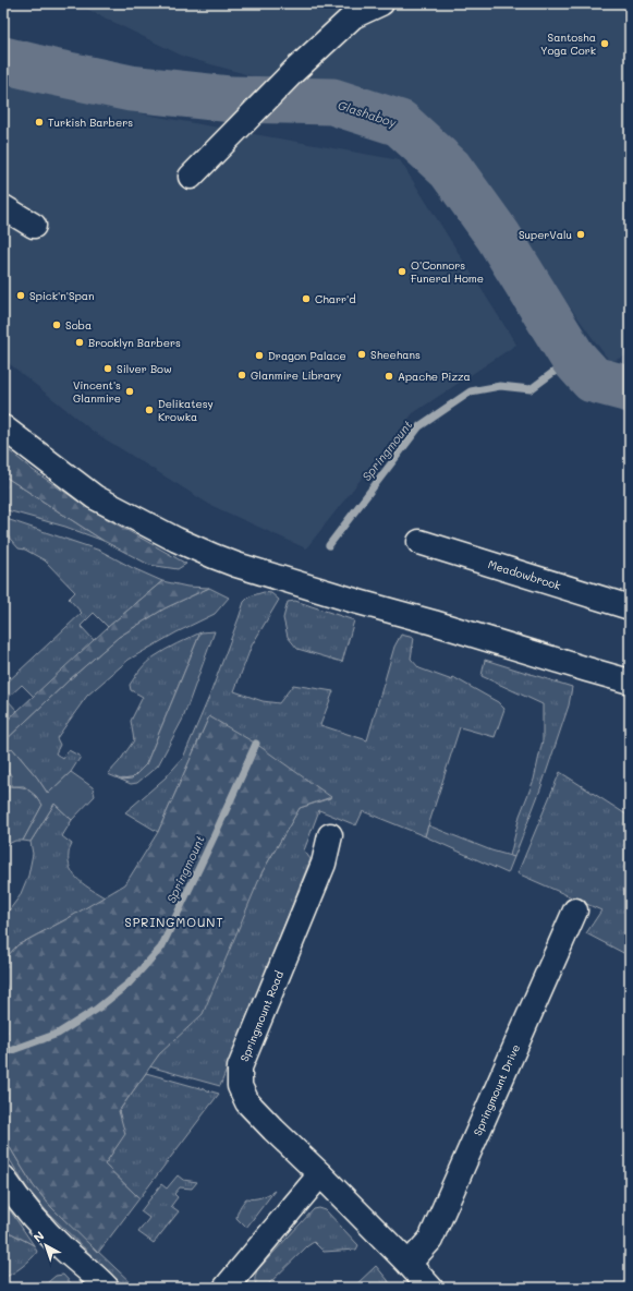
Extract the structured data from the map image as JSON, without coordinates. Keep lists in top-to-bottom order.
{
  "streets": {
    "street": ["Meadowbrook", "Springmount Road", "Springmount Drive"]
  },
  "crossings": [
    ["Springmount Road", "Springmount Drive"]
  ],
  "districts": ["SPRINGMOUNT"],
  "water": ["Glashaboy", "Springmount"],
  "places": [
    "Santosha Yoga Cork",
    "Turkish Barbers",
    "SuperValu",
    "O'Connors Funeral Home",
    "Spick'n'Span",
    "Charr'd",
    "Soba",
    "Brooklyn Barbers",
    "Sheehans",
    "Dragon Palace",
    "Silver Bow",
    "Glanmire Library",
    "Apache Pizza",
    "Vincent's Glanmire",
    "Delikatesy Krowka"
  ],
  "north": "top left"
}
